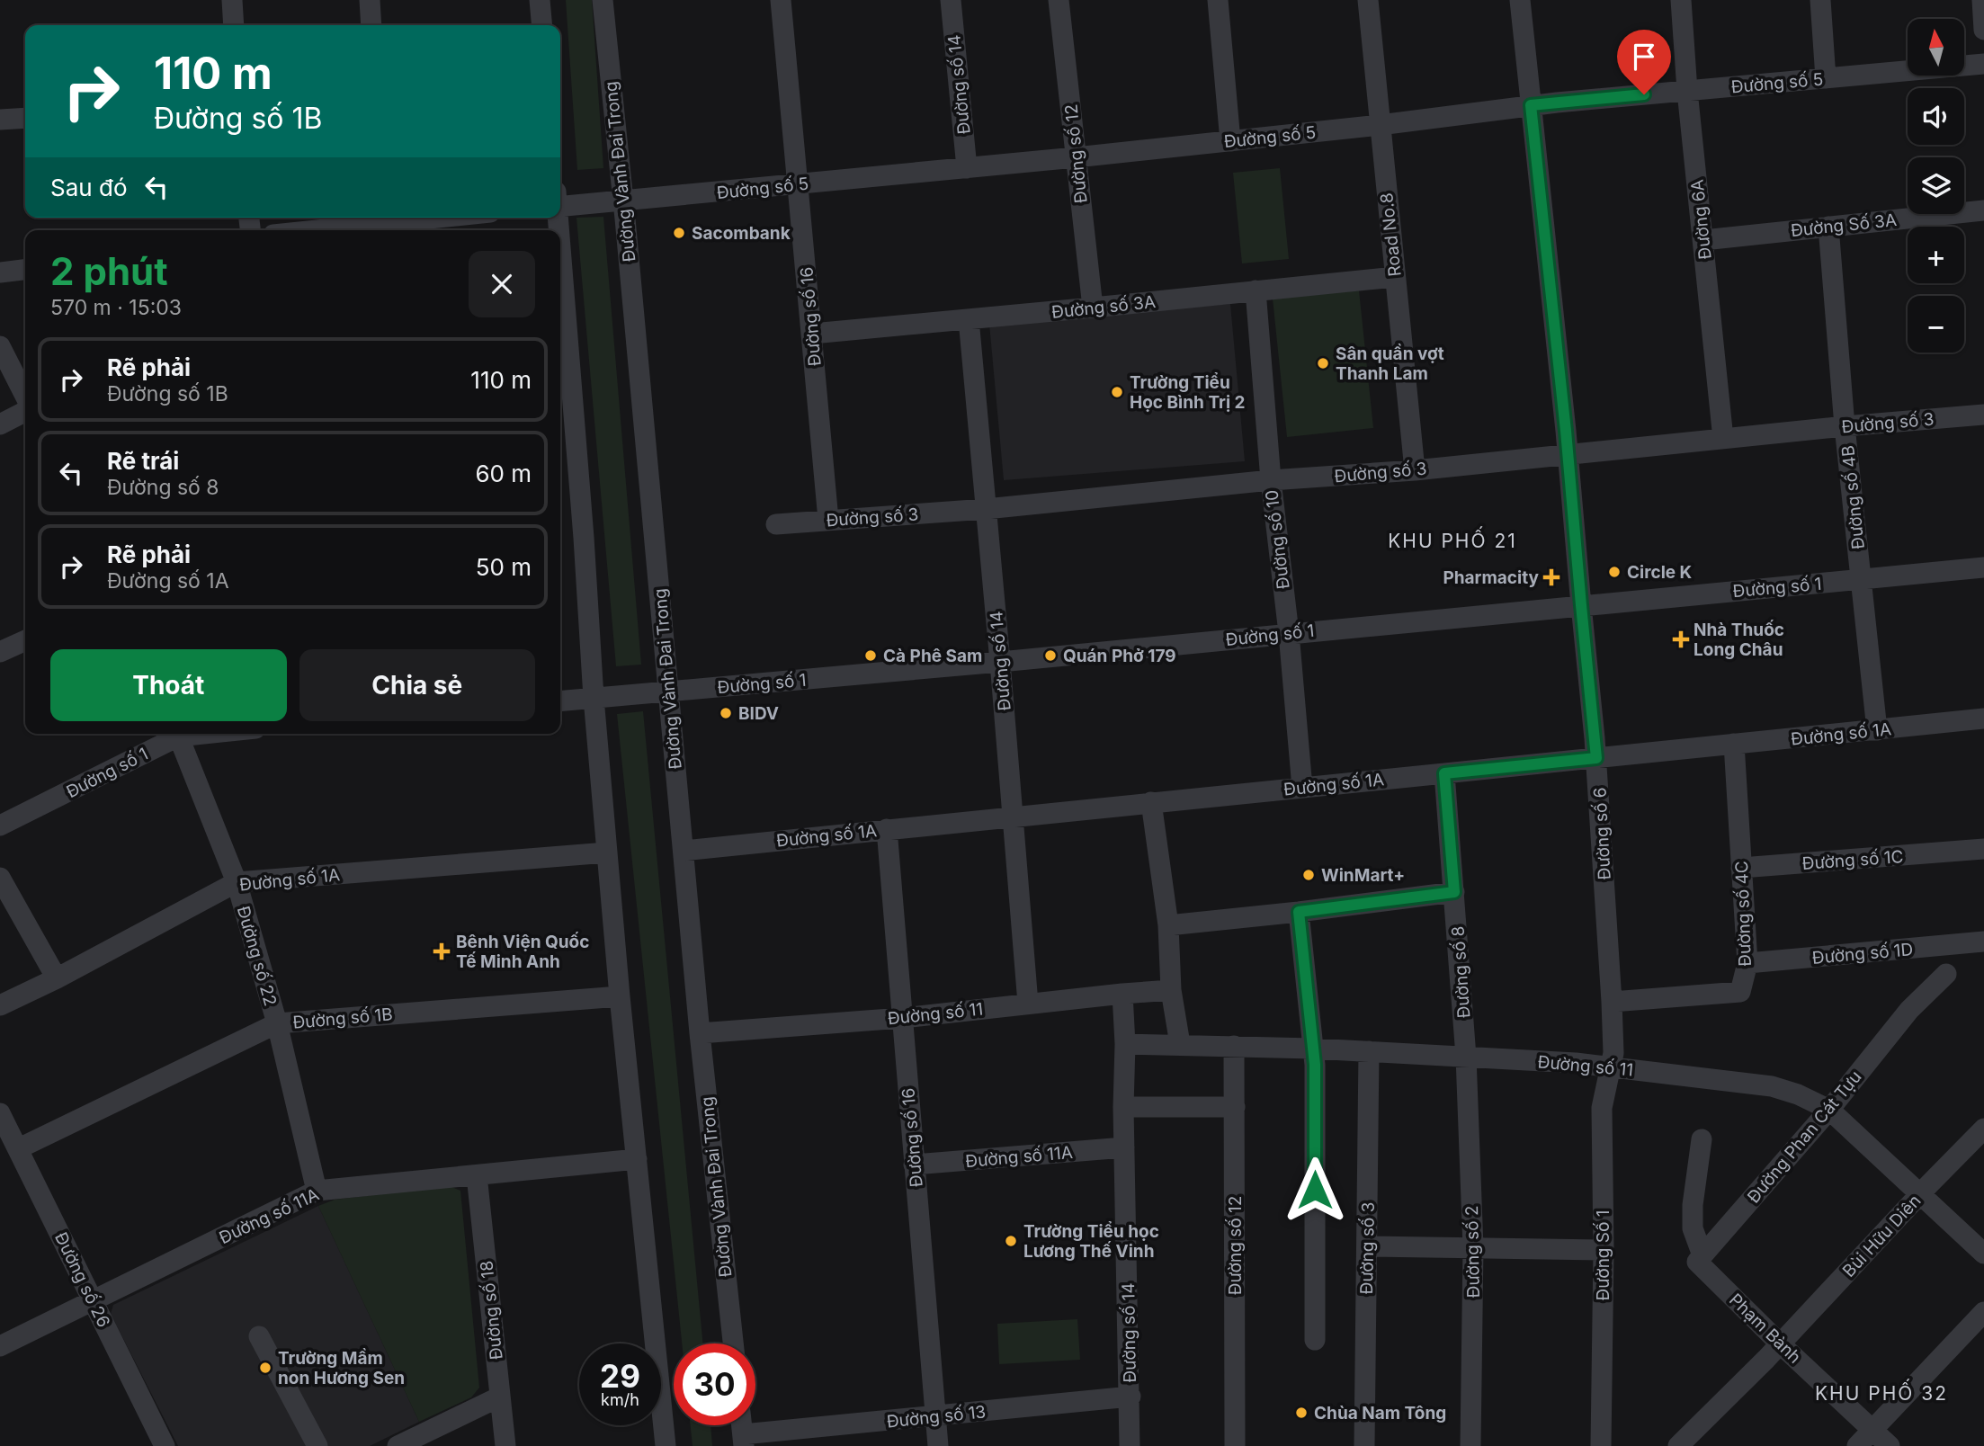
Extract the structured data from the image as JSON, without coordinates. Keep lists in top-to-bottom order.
{
  "streets": {
    "street": [
      "Đường số 5",
      "Đường số 14",
      "Đường số 12",
      "Đường Vành Đai Trong",
      "Đường 6A",
      "Đường Số 3A",
      "Road No.8",
      "Đường số 3A",
      "Đường số 16",
      "Đường số 3",
      "Đường số 4B",
      "Đường số 10",
      "Đường số 1",
      "Đường số 1A",
      "Đường số 6",
      "Đường số 1C",
      "Đường số 4C",
      "Đường số 1D",
      "Đường số 22",
      "Đường số 8",
      "Đường số 11",
      "Đường số 1B",
      "Đường Phan Cát Tựu",
      "Đường số 11A",
      "Bùi Hữu Diên",
      "Đường số 2",
      "Đường Số 1",
      "Đường số 26",
      "Đường số 18",
      "Phạm Bành",
      "Đường số 13"
    ]
  },
  "crossings": [
    ["Đường số 5", "Đường số 14"],
    ["Đường số 5", "Đường số 12"],
    ["Đường số 5", "Đường Vành Đai Trong"],
    ["Đường số 5", "Đường 6A"],
    ["Đường số 5", "Road No.8"],
    ["Đường số 5", "Đường số 16"],
    ["Đường số 5", "Đường số 6"],
    ["Đường số 14", "Đường số 3A"],
    ["Đường số 14", "Đường số 3"],
    ["Đường số 14", "Đường số 1"],
    ["Đường số 14", "Đường số 1A"],
    ["Đường số 14", "Đường số 11"],
    ["Đường số 14", "Đường số 11A"],
    ["Đường số 14", "Đường số 13"],
    ["Đường số 12", "Đường số 3A"],
    ["Đường số 12", "Đường số 11"],
    ["Đường Vành Đai Trong", "Đường số 1"],
    ["Đường Vành Đai Trong", "Đường số 1A"],
    ["Đường Vành Đai Trong", "Đường số 11"],
    ["Đường 6A", "Đường Số 3A"],
    ["Đường 6A", "Đường số 3"],
    ["Đường Số 3A", "Đường số 4B"],
    ["Road No.8", "Đường số 3A"],
    ["Road No.8", "Đường số 3"],
    ["Đường số 3A", "Đường số 16"],
    ["Đường số 3A", "Đường số 10"],
    ["Đường số 16", "Đường số 3"],
    ["Đường số 16", "Đường số 1A"],
    ["Đường số 16", "Đường số 11"],
    ["Đường số 16", "Đường số 11A"],
    ["Đường số 16", "Đường số 13"],
    ["Đường số 3", "Đường số 4B"],
    ["Đường số 3", "Đường số 10"],
    ["Đường số 3", "Đường số 6"],
    ["Đường số 3", "Đường số 11"],
    ["Đường số 4B", "Đường số 1"],
    ["Đường số 4B", "Đường số 1A"],
    ["Đường số 10", "Đường số 1"],
    ["Đường số 10", "Đường số 1A"],
    ["Đường số 1", "Đường số 6"],
    ["Đường số 1A", "Đường số 6"],
    ["Đường số 1A", "Đường số 4C"],
    ["Đường số 1A", "Đường số 22"],
    ["Đường số 1A", "Đường số 8"],
    ["Đường số 6", "Đường số 4C"],
    ["Đường số 6", "Đường số 11"],
    ["Đường số 6", "Đường Số 1"],
    ["Đường số 1C", "Đường số 4C"],
    ["Đường số 4C", "Đường số 1D"],
    ["Đường số 22", "Đường số 1B"],
    ["Đường số 22", "Đường số 11A"],
    ["Đường số 8", "Đường số 11"],
    ["Đường số 8", "Đường số 2"],
    ["Đường số 11", "Đường Phan Cát Tựu"],
    ["Đường số 11", "Bùi Hữu Diên"],
    ["Đường số 11", "Đường số 2"],
    ["Đường số 11", "Đường Số 1"],
    ["Đường số 1B", "Đường số 26"],
    ["Đường Phan Cát Tựu", "Phạm Bành"],
    ["Đường số 11A", "Đường số 26"],
    ["Đường số 11A", "Đường số 18"],
    ["Bùi Hữu Diên", "Phạm Bành"]
  ],
  "districts": ["KHU PHỐ 21", "KHU PHỐ 32"],
  "places": {
    "other": [
      "Sacombank",
      "Sân quần vợt Thanh Lam",
      "Trường Tiểu Học Bình Trị 2",
      "Circle K",
      "Cà Phê Sam",
      "Quán Phở 179",
      "BIDV",
      "WinMart+",
      "Trường Tiểu học Lương Thế Vinh",
      "Trường Mầm non Hương Sen",
      "Chùa Nam Tông"
    ],
    "health": ["Pharmacity", "Nhà Thuốc Long Châu", "Bệnh Viện Quốc Tế Minh Anh"]
  },
  "north": "top",
  "page": {
    "map_buttons": ["+", "−"],
    "turn": ["110 m", "Đường số 1B"],
    "then": "Sau đó",
    "heading": ["2 phút", "570 m · 15:03"],
    "list": [
      {
        "name": "Rẽ phải",
        "note": "Đường số 1B",
        "value": "110 m"
      },
      {
        "name": "Rẽ trái",
        "note": "Đường số 8",
        "value": "60 m"
      },
      {
        "name": "Rẽ phải",
        "note": "Đường số 1A",
        "value": "50 m"
      }
    ],
    "buttons": ["Thoát", "Chia sẻ"],
    "speed": "29 km/h",
    "limit": "30"
  }
}
